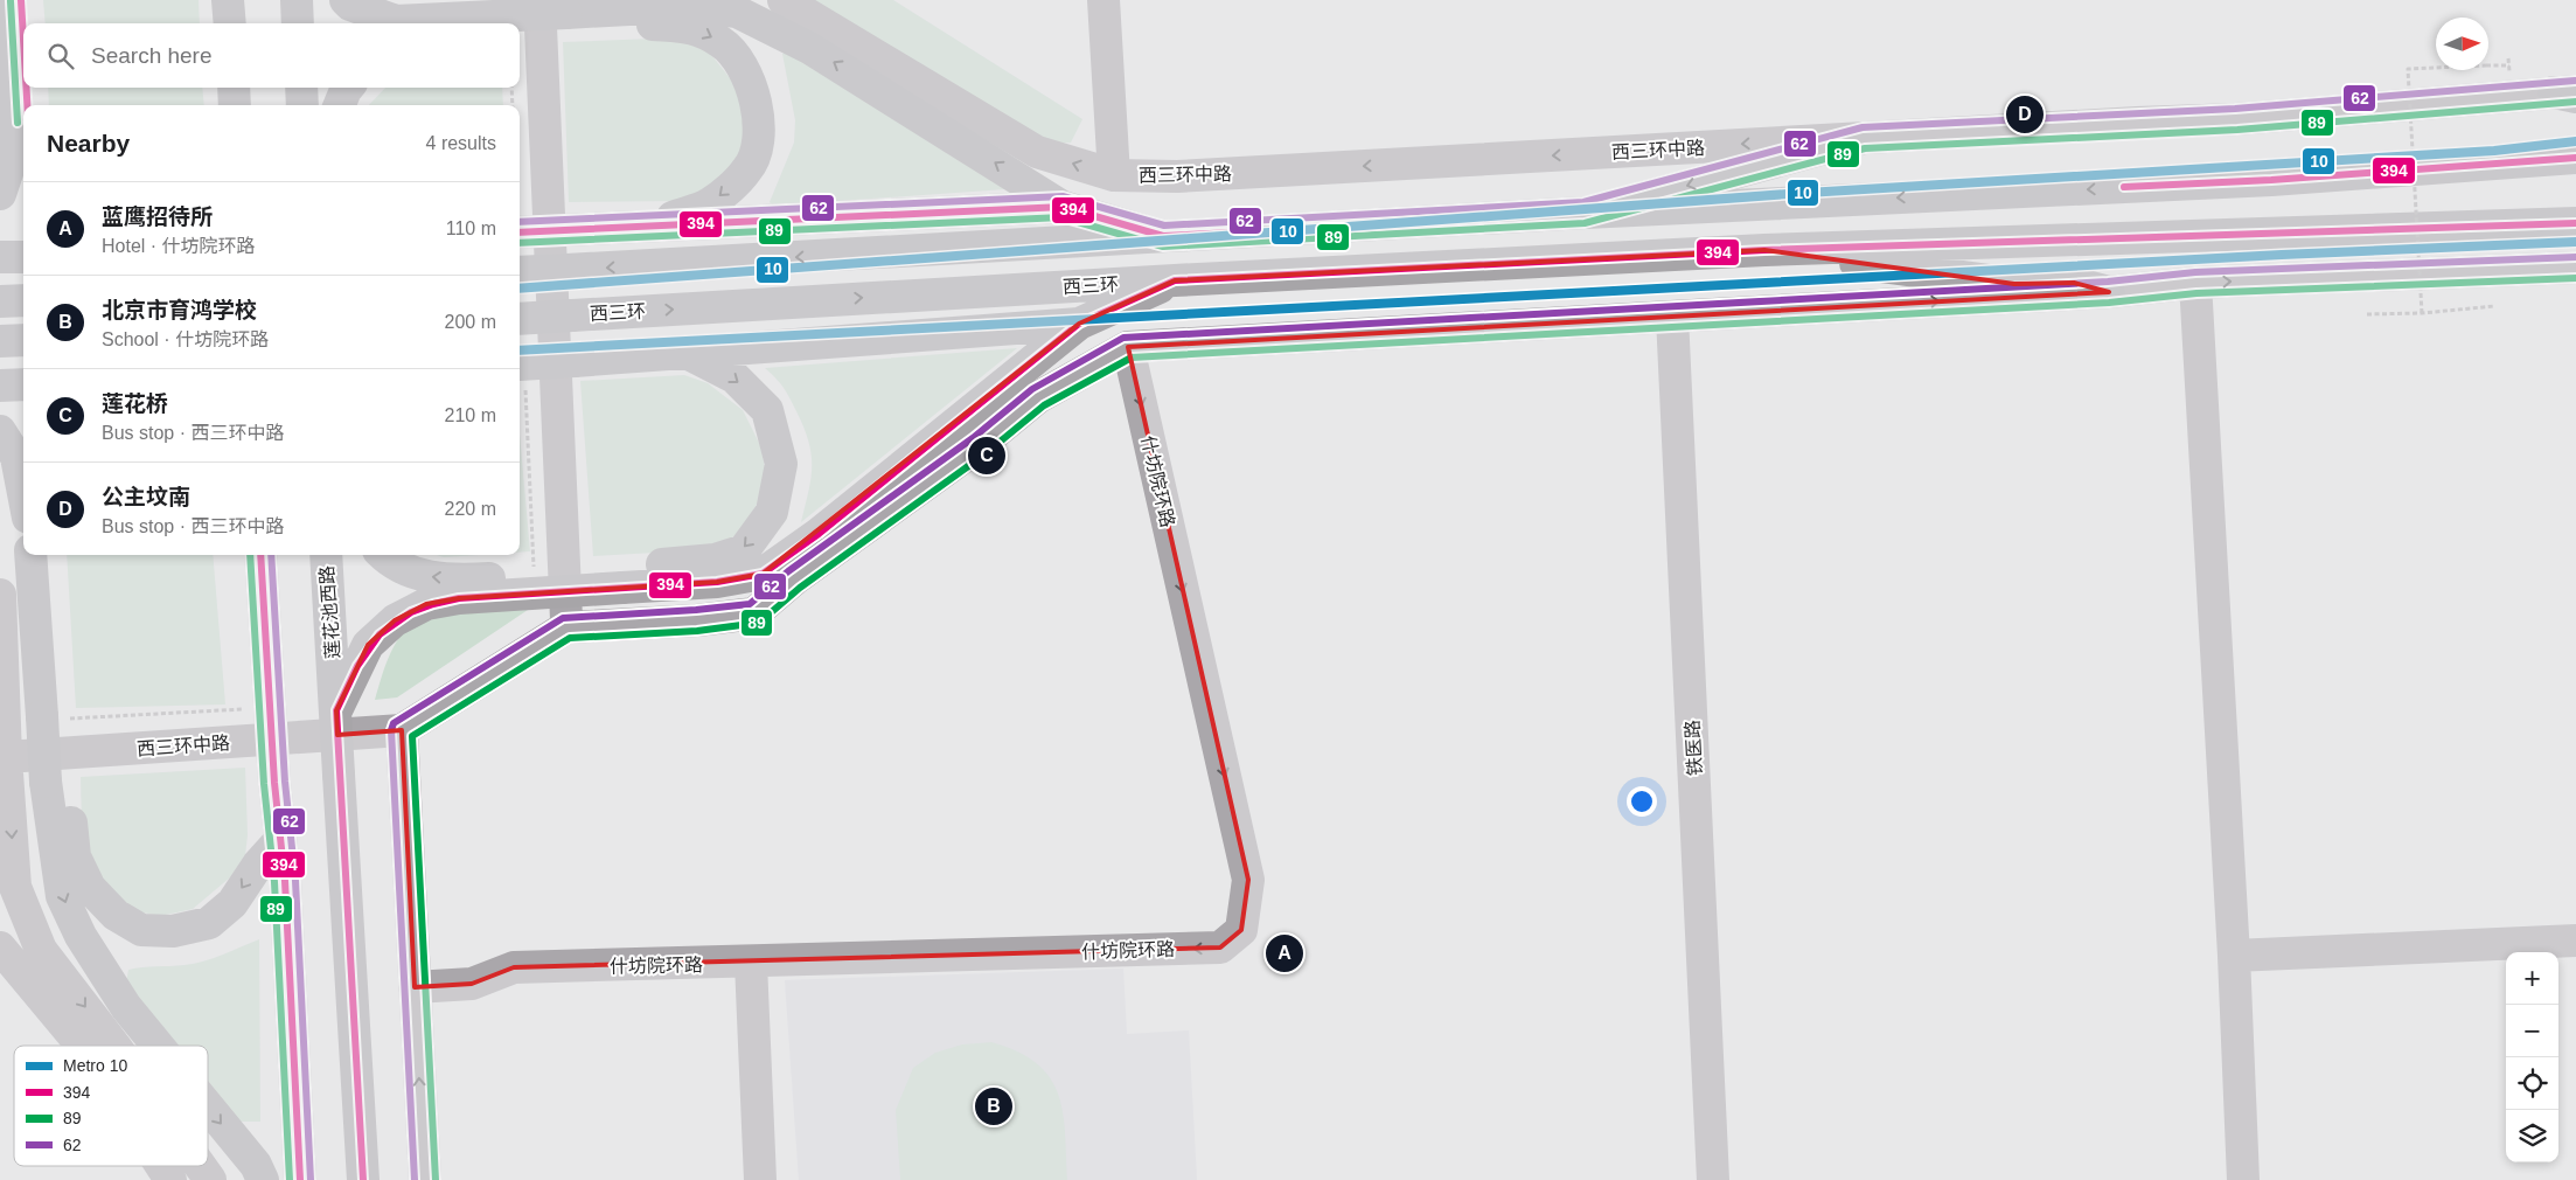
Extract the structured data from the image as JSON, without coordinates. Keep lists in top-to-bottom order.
{
  "streets": {
    "highway": ["西三环", "莲花池西路"],
    "street": ["西三环中路", "什坊院环路", "铁医路"]
  },
  "crossings": [
    ["西三环中路", "什坊院环路"],
    ["西三环中路", "铁医路"]
  ],
  "lines": [
    "transit line 394",
    "transit line 89",
    "transit line 62",
    "metro line 10"
  ],
  "legend": [
    "Metro 10",
    "394",
    "89",
    "62"
  ],
  "north": "right",
  "page": {
    "search": "Search here",
    "pins": [
      "D",
      "C",
      "A",
      "B"
    ],
    "heading": ["Nearby", "4 results"],
    "list": [
      {
        "mark": "A",
        "name": "蓝鹰招待所",
        "note": "Hotel · 什坊院环路",
        "value": "110 m"
      },
      {
        "mark": "B",
        "name": "北京市育鸿学校",
        "note": "School · 什坊院环路",
        "value": "200 m"
      },
      {
        "mark": "C",
        "name": "莲花桥",
        "note": "Bus stop · 西三环中路",
        "value": "210 m"
      },
      {
        "mark": "D",
        "name": "公主坟南",
        "note": "Bus stop · 西三环中路",
        "value": "220 m"
      }
    ],
    "map_buttons": ["+", "−"]
  }
}
